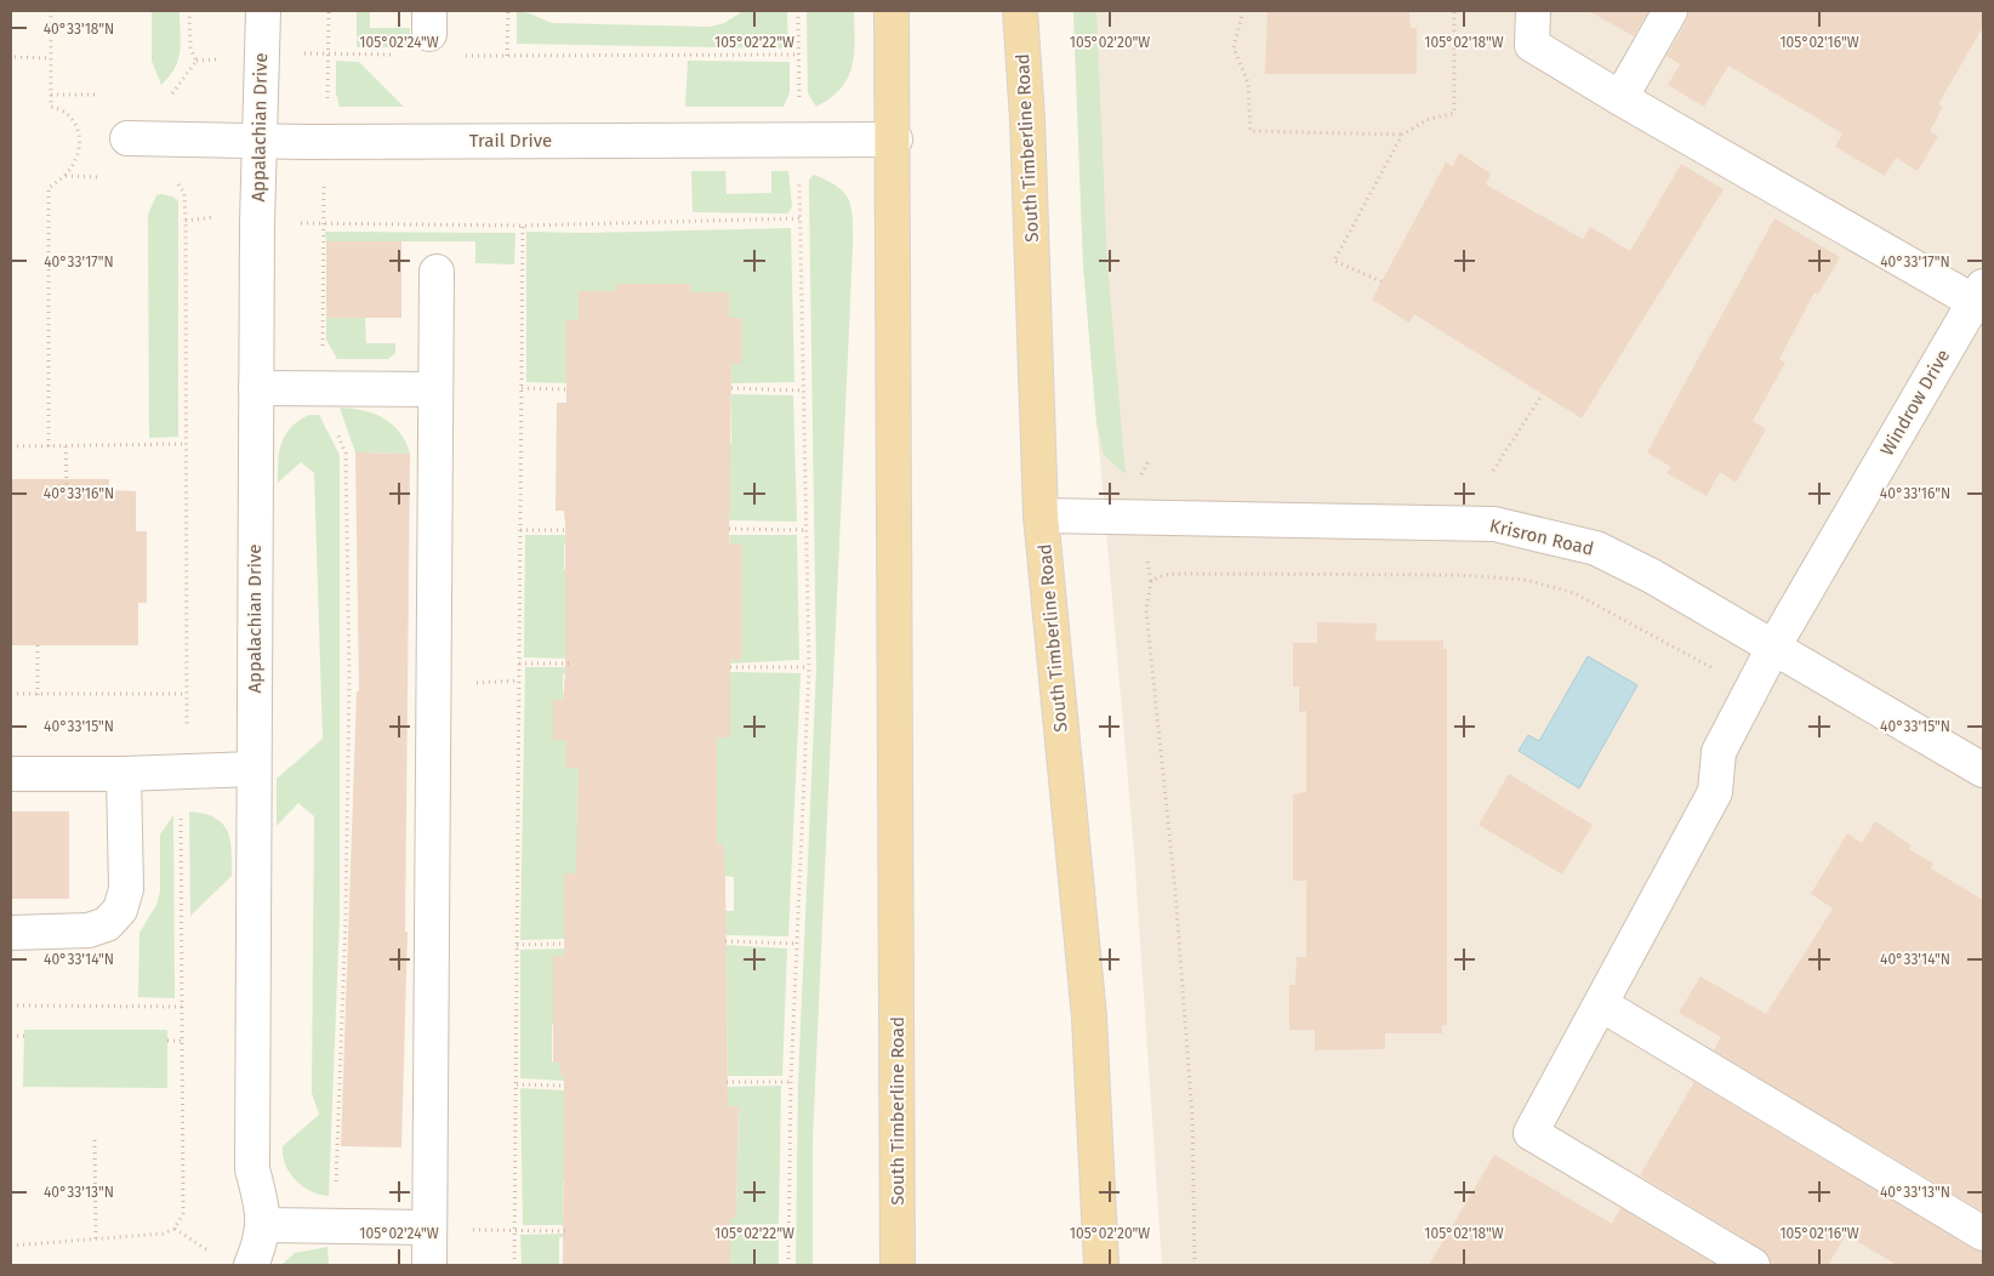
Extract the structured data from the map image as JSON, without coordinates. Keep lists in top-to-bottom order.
{
  "streets": {
    "main road": ["South Timberline Road"],
    "street": [
      "Appalachian Drive",
      "Trail Drive",
      "Windrow Drive",
      "Krisron Road"
    ]
  },
  "crossings": [
    ["Appalachian Drive", "Trail Drive"],
    ["Trail Drive", "South Timberline Road"],
    ["South Timberline Road", "Krisron Road"],
    ["Windrow Drive", "Krisron Road"]
  ],
  "coordinates": [
    "40°33'18\"N",
    "105°02'24\"W",
    "105°02'22\"W",
    "105°02'20\"W",
    "105°02'18\"W",
    "105°02'16\"W",
    "40°33'17\"N",
    "40°33'16\"N",
    "40°33'15\"N",
    "40°33'14\"N",
    "40°33'13\"N"
  ]
}
